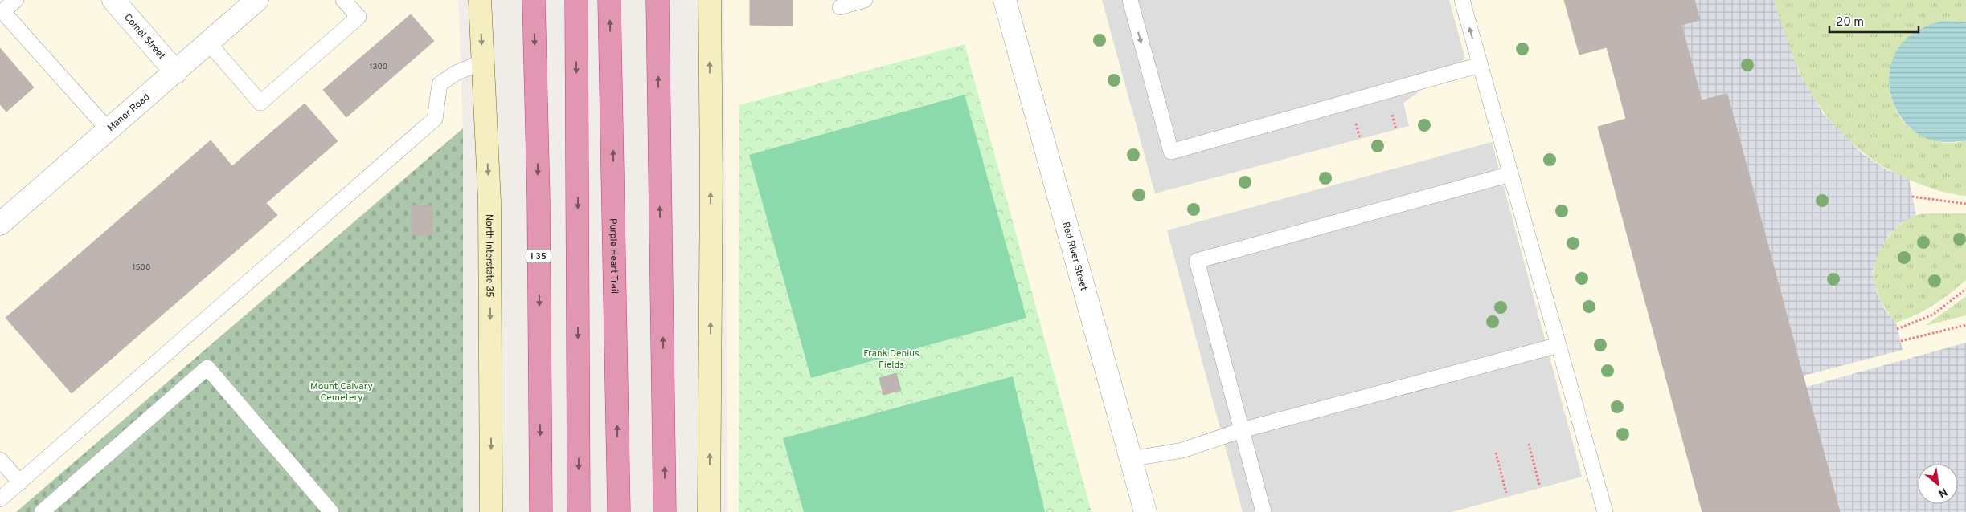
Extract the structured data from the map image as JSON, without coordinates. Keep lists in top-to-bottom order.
{
  "streets": {
    "highway": ["I 35", "Purple Heart Trail"],
    "main road": ["North Interstate 35"],
    "street": ["Comal Street", "Manor Road", "Red River Street"]
  },
  "crossings": [
    ["Comal Street", "Manor Road"]
  ],
  "one_way": ["North Interstate 35"],
  "parks": ["Frank Denius Fields", "Mount Calvary Cemetery"],
  "house_numbers": ["1300", "1500"],
  "scale_bar": "20 m",
  "north": "bottom right"
}
